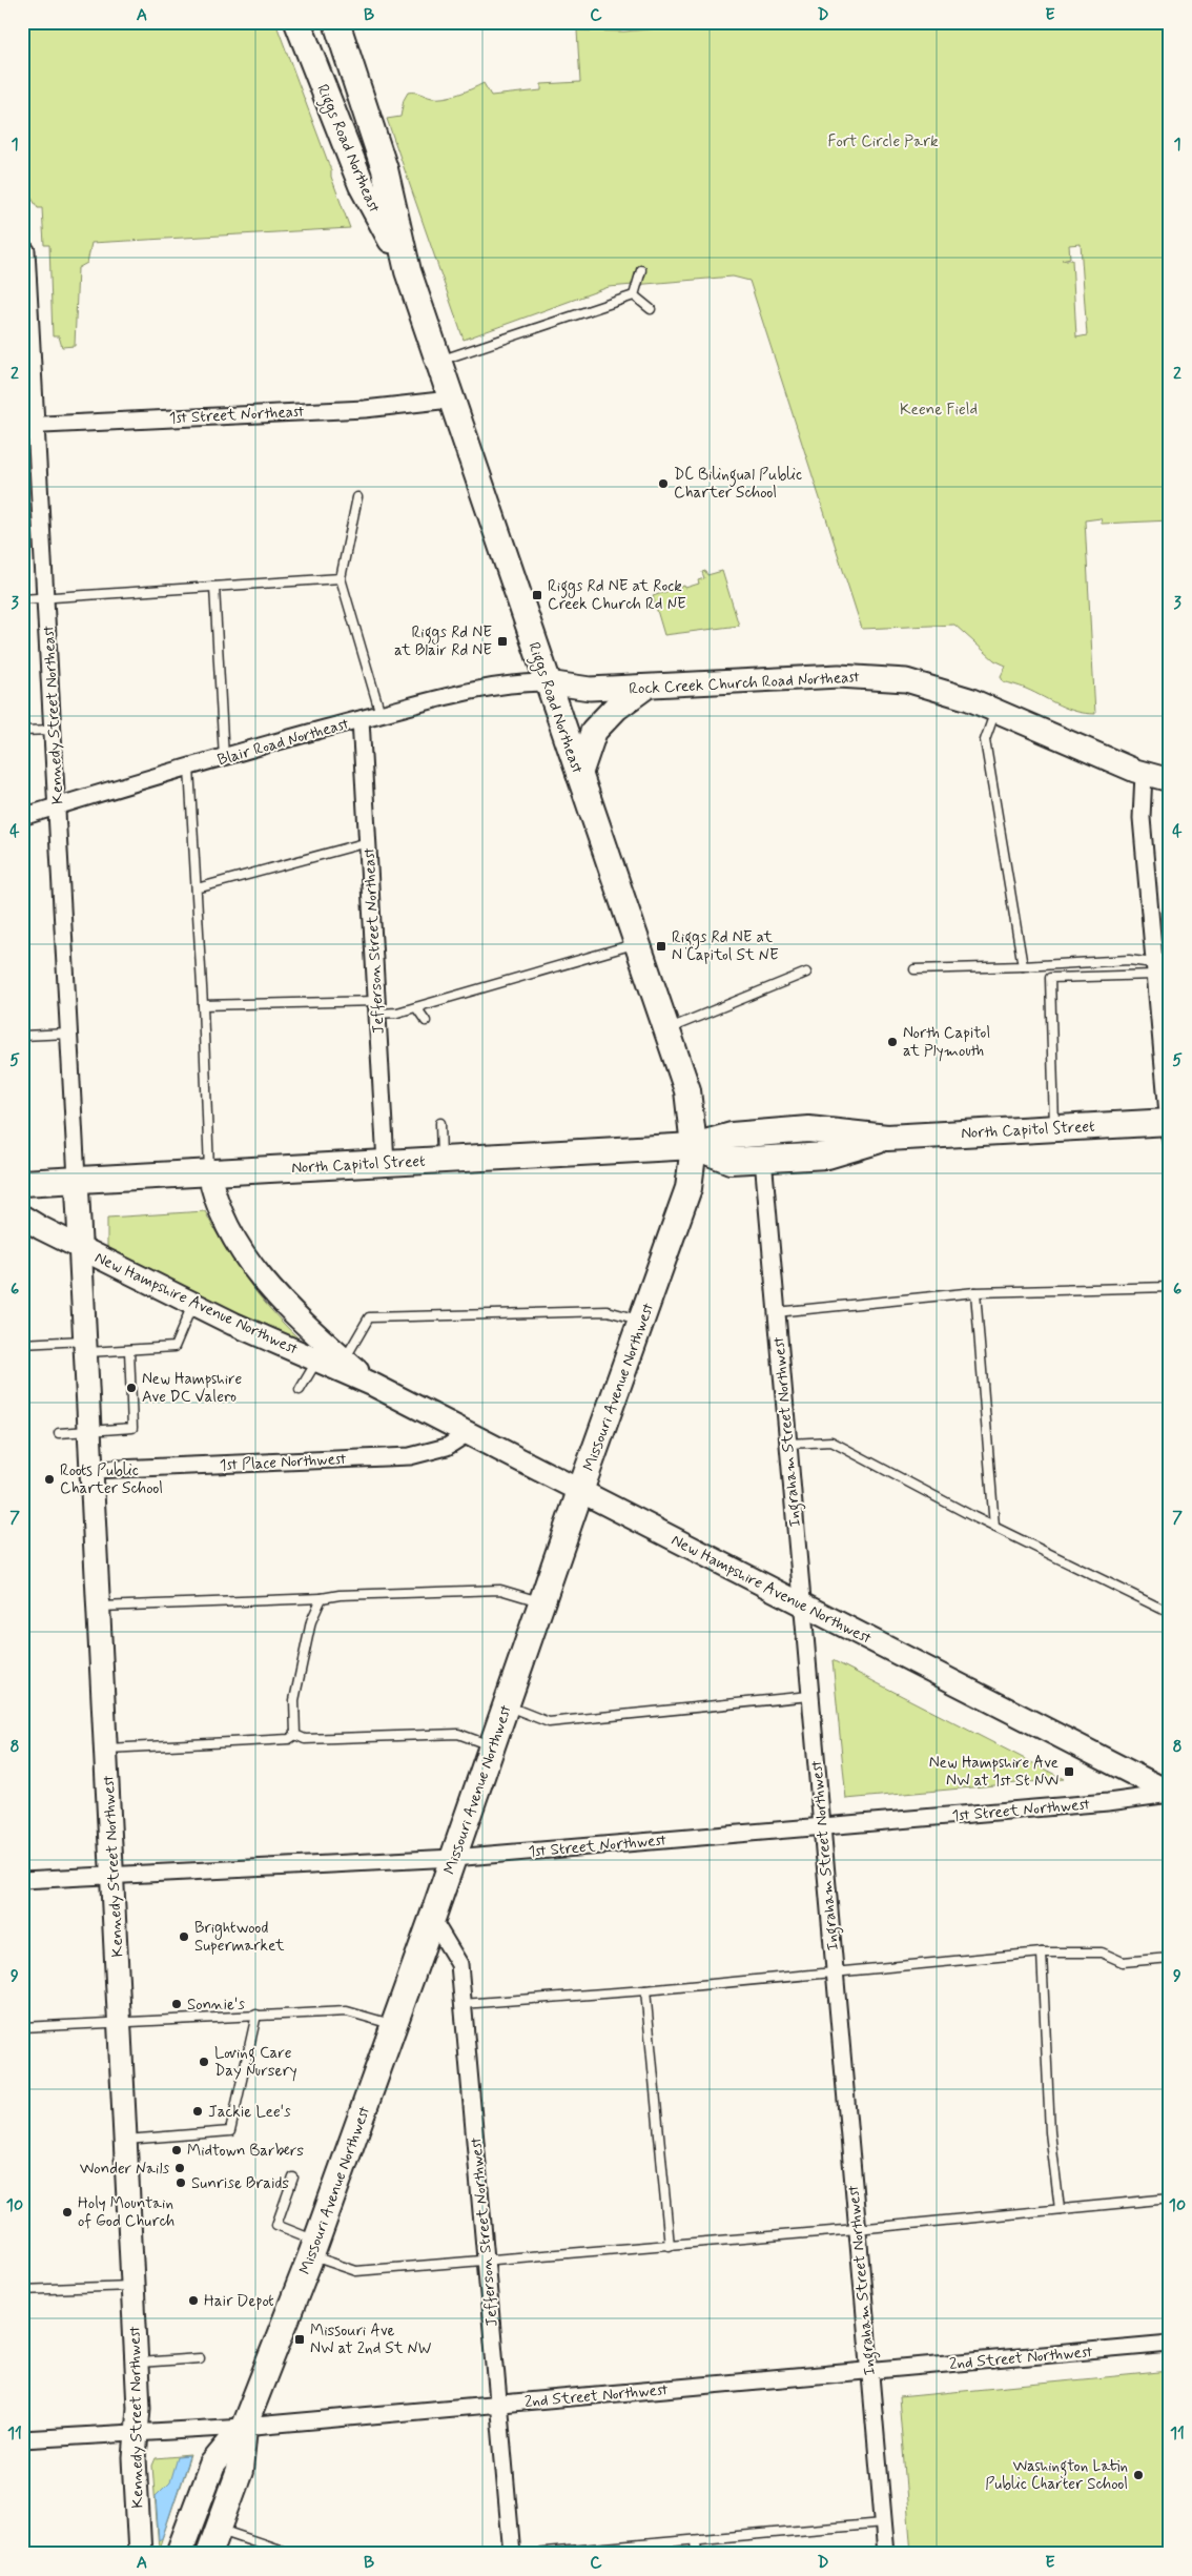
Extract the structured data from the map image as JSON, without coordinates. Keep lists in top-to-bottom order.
{
  "streets": {
    "main road": ["Riggs Road Northeast", "North Capitol Street", "Missouri Avenue Northwest"],
    "street": [
      "1st Street Northeast",
      "Rock Creek Church Road Northeast",
      "Kennedy Street Northeast",
      "Blair Road Northeast",
      "Jefferson Street Northeast",
      "New Hampshire Avenue Northwest",
      "Ingraham Street Northwest",
      "1st Place Northwest",
      "1st Street Northwest",
      "Kennedy Street Northwest",
      "Jefferson Street Northwest",
      "2nd Street Northwest"
    ]
  },
  "crossings": [
    ["Riggs Road Northeast", "1st Street Northeast"],
    ["Riggs Road Northeast", "Rock Creek Church Road Northeast"],
    ["Riggs Road Northeast", "Blair Road Northeast"],
    ["Riggs Road Northeast", "North Capitol Street"],
    ["Riggs Road Northeast", "Missouri Avenue Northwest"],
    ["1st Street Northeast", "Kennedy Street Northeast"],
    ["Rock Creek Church Road Northeast", "Blair Road Northeast"],
    ["Kennedy Street Northeast", "Blair Road Northeast"],
    ["Kennedy Street Northeast", "North Capitol Street"],
    ["Kennedy Street Northeast", "Kennedy Street Northwest"],
    ["Blair Road Northeast", "Jefferson Street Northeast"],
    ["Jefferson Street Northeast", "North Capitol Street"],
    ["North Capitol Street", "New Hampshire Avenue Northwest"],
    ["North Capitol Street", "Missouri Avenue Northwest"],
    ["North Capitol Street", "Kennedy Street Northwest"],
    ["New Hampshire Avenue Northwest", "Missouri Avenue Northwest"],
    ["New Hampshire Avenue Northwest", "Ingraham Street Northwest"],
    ["New Hampshire Avenue Northwest", "1st Place Northwest"],
    ["New Hampshire Avenue Northwest", "1st Street Northwest"],
    ["New Hampshire Avenue Northwest", "Kennedy Street Northwest"],
    ["Missouri Avenue Northwest", "1st Street Northwest"],
    ["Missouri Avenue Northwest", "Jefferson Street Northwest"],
    ["Missouri Avenue Northwest", "2nd Street Northwest"],
    ["Ingraham Street Northwest", "1st Street Northwest"],
    ["Ingraham Street Northwest", "2nd Street Northwest"],
    ["1st Place Northwest", "Kennedy Street Northwest"],
    ["1st Street Northwest", "Kennedy Street Northwest"],
    ["Kennedy Street Northwest", "2nd Street Northwest"],
    ["Jefferson Street Northwest", "2nd Street Northwest"]
  ],
  "parks": ["Fort Circle Park", "Keene Field"],
  "places": {
    "other": [
      "DC Bilingual Public Charter School",
      "North Capitol at Plymouth",
      "New Hampshire Ave DC Valero",
      "Roots Public Charter School",
      "Brightwood Supermarket",
      "Sonnie's",
      "Loving Care Day Nursery",
      "Jackie Lee's",
      "Midtown Barbers",
      "Wonder Nails",
      "Sunrise Braids",
      "Holy Mountain of God Church",
      "Hair Depot",
      "Washington Latin Public Charter School"
    ],
    "transit": [
      "Riggs Rd NE at Rock Creek Church Rd NE",
      "Riggs Rd NE at Blair Rd NE",
      "Riggs Rd NE at N Capitol St NE",
      "New Hampshire Ave NW at 1st St NW",
      "Missouri Ave NW at 2nd St NW"
    ]
  },
  "grid": {
    "columns": [
      "A",
      "B",
      "C",
      "D",
      "E"
    ],
    "rows": [
      "1",
      "2",
      "3",
      "4",
      "5",
      "6",
      "7",
      "8",
      "9",
      "10",
      "11"
    ]
  }
}
